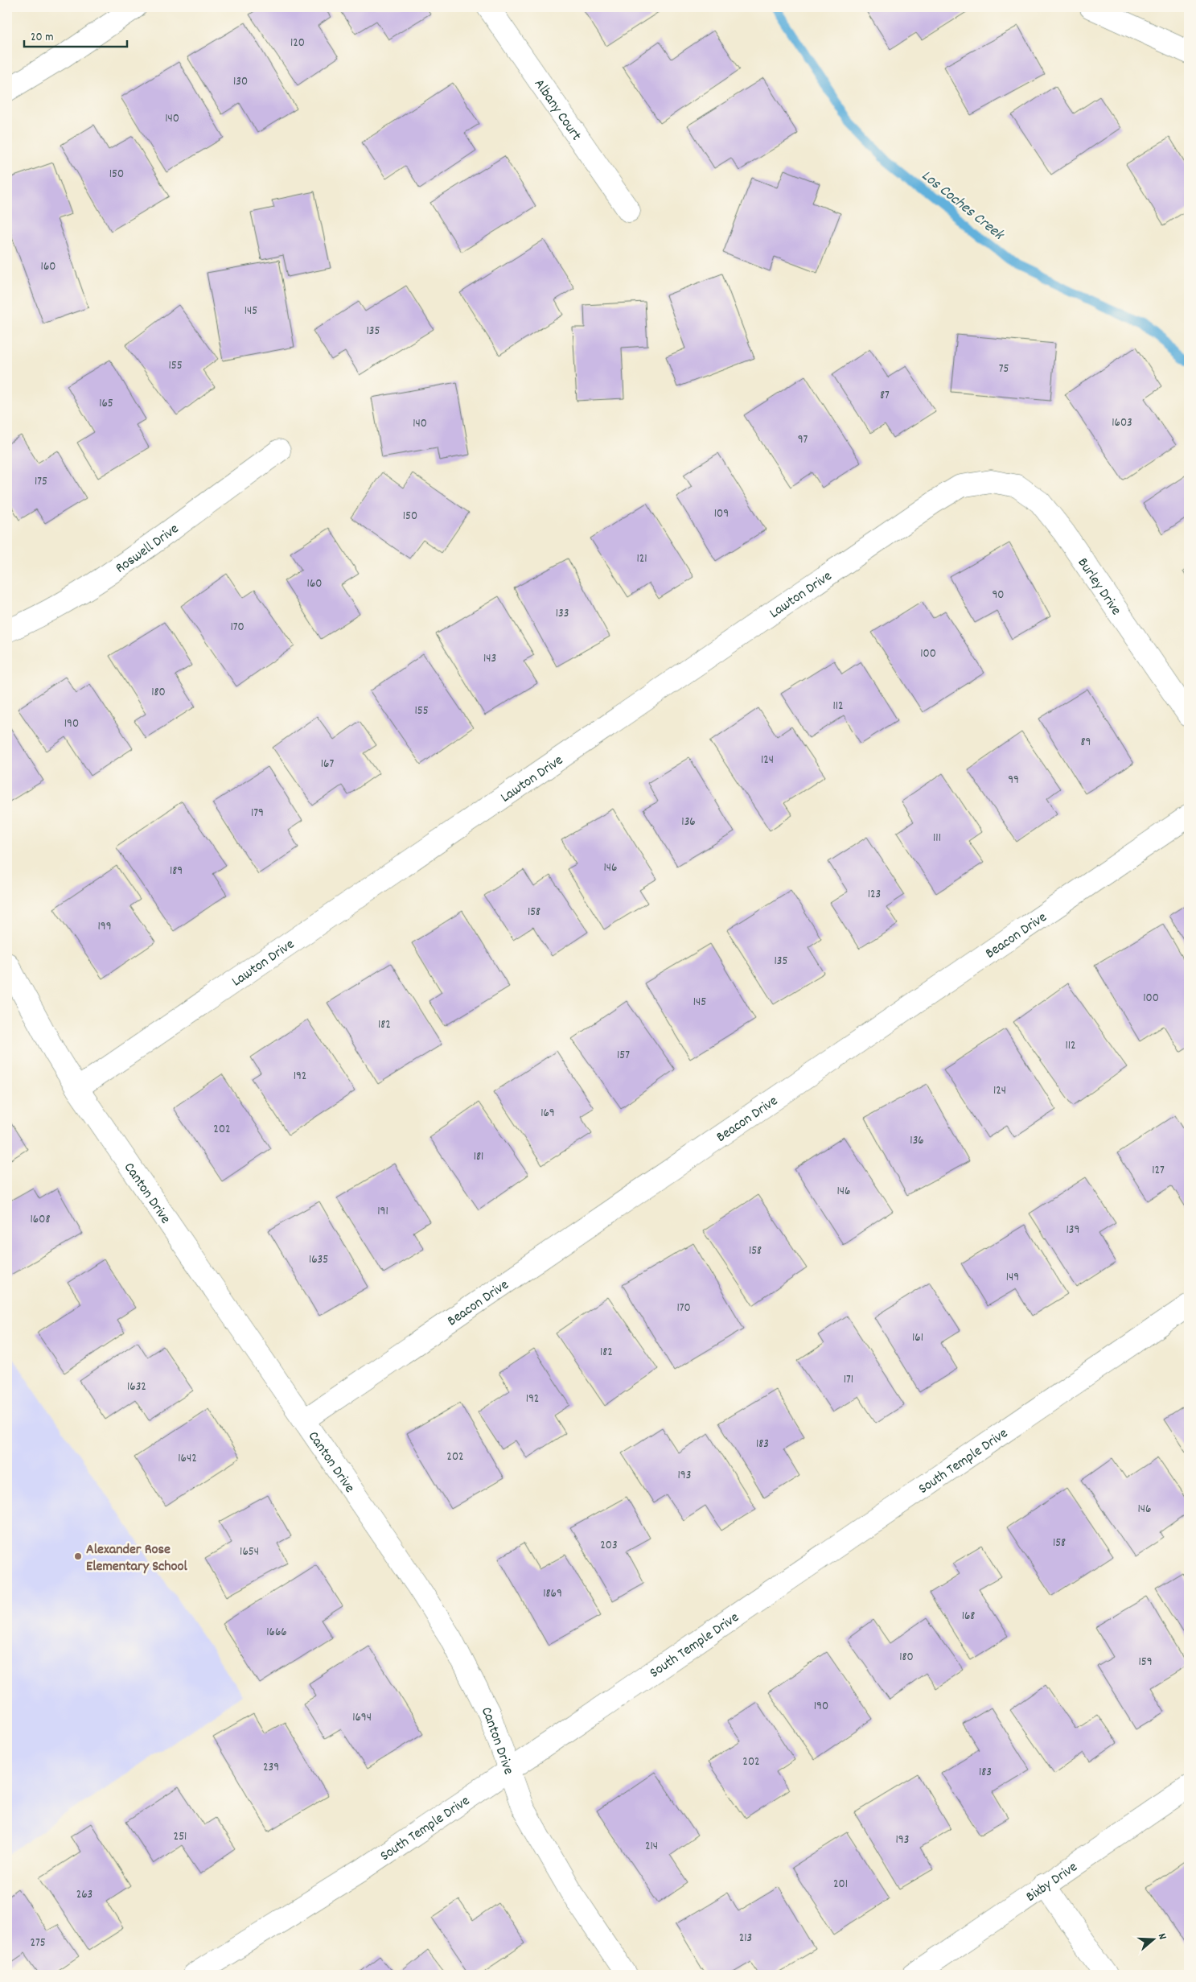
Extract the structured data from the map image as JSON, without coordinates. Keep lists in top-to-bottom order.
{
  "streets": {
    "street": [
      "Albany Court",
      "Roswell Drive",
      "Burley Drive",
      "Lawton Drive",
      "Beacon Drive",
      "Canton Drive",
      "South Temple Drive",
      "Bixby Drive"
    ]
  },
  "crossings": [
    ["Burley Drive", "Lawton Drive"],
    ["Lawton Drive", "Canton Drive"],
    ["Beacon Drive", "Canton Drive"],
    ["Canton Drive", "South Temple Drive"]
  ],
  "water": ["Los Coches Creek"],
  "places": ["Alexander Rose Elementary School"],
  "house_numbers": [
    "120",
    "130",
    "140",
    "150",
    "160",
    "145",
    "135",
    "155",
    "75",
    "87",
    "165",
    "1603",
    "140",
    "97",
    "175",
    "109",
    "150",
    "121",
    "160",
    "90",
    "133",
    "170",
    "100",
    "143",
    "180",
    "112",
    "155",
    "190",
    "89",
    "124",
    "167",
    "99",
    "179",
    "136",
    "111",
    "146",
    "189",
    "123",
    "158",
    "199",
    "135",
    "100",
    "145",
    "182",
    "112",
    "157",
    "192",
    "124",
    "169",
    "202",
    "136",
    "181",
    "127",
    "146",
    "191",
    "1608",
    "139",
    "158",
    "1635",
    "149",
    "170",
    "161",
    "182",
    "171",
    "1632",
    "192",
    "183",
    "202",
    "1642",
    "193",
    "146",
    "158",
    "203",
    "1654",
    "1869",
    "168",
    "1666",
    "180",
    "159",
    "190",
    "1694",
    "202",
    "239",
    "183",
    "251",
    "193",
    "214",
    "201",
    "263",
    "213",
    "275"
  ],
  "scale_bar": "20 m",
  "north": "right"
}
